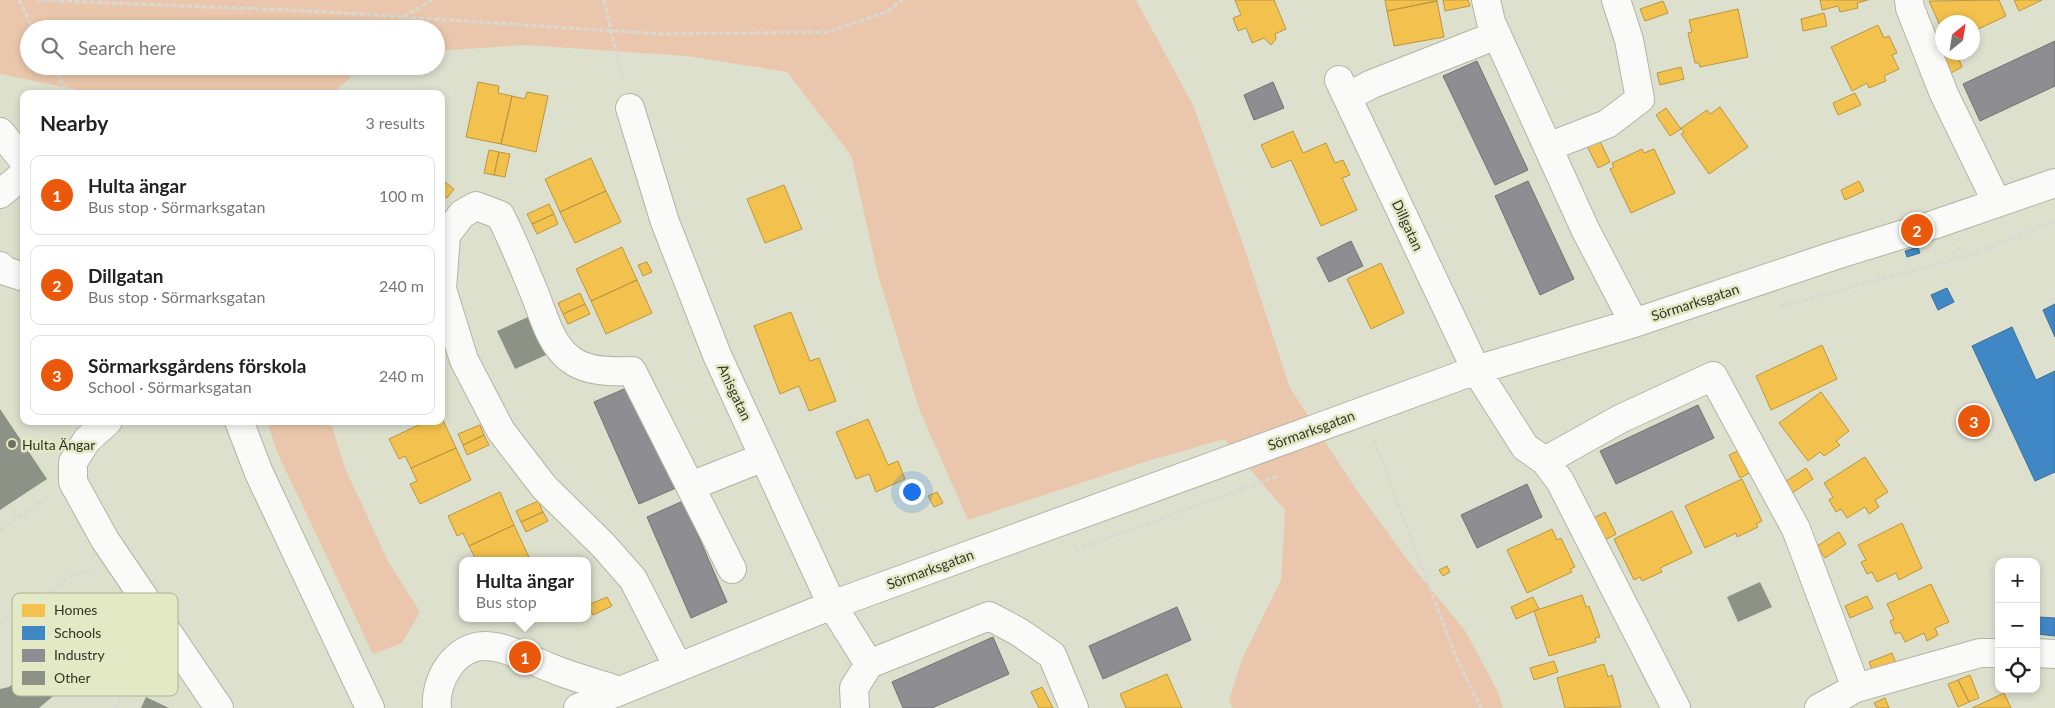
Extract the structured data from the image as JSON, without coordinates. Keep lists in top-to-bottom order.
{
  "streets": {
    "street": ["Dillgatan", "Sörmarksgatan", "Anisgatan"]
  },
  "crossings": [
    ["Dillgatan", "Sörmarksgatan"],
    ["Sörmarksgatan", "Anisgatan"]
  ],
  "places": ["Hulta Ängar"],
  "legend": [
    "Homes",
    "Schools",
    "Industry",
    "Other"
  ],
  "north": "top right",
  "page": {
    "search": "Search here",
    "heading": ["Nearby", "3 results"],
    "list": [
      {
        "mark": "1",
        "name": "Hulta ängar",
        "note": "Bus stop · Sörmarksgatan",
        "value": "100 m"
      },
      {
        "mark": "2",
        "name": "Dillgatan",
        "note": "Bus stop · Sörmarksgatan",
        "value": "240 m"
      },
      {
        "mark": "3",
        "name": "Sörmarksgårdens förskola",
        "note": "School · Sörmarksgatan",
        "value": "240 m"
      }
    ],
    "pins": ["2", "3", "1"],
    "popup": ["Hulta ängar", "Bus stop"],
    "map_buttons": ["+", "−"]
  }
}
